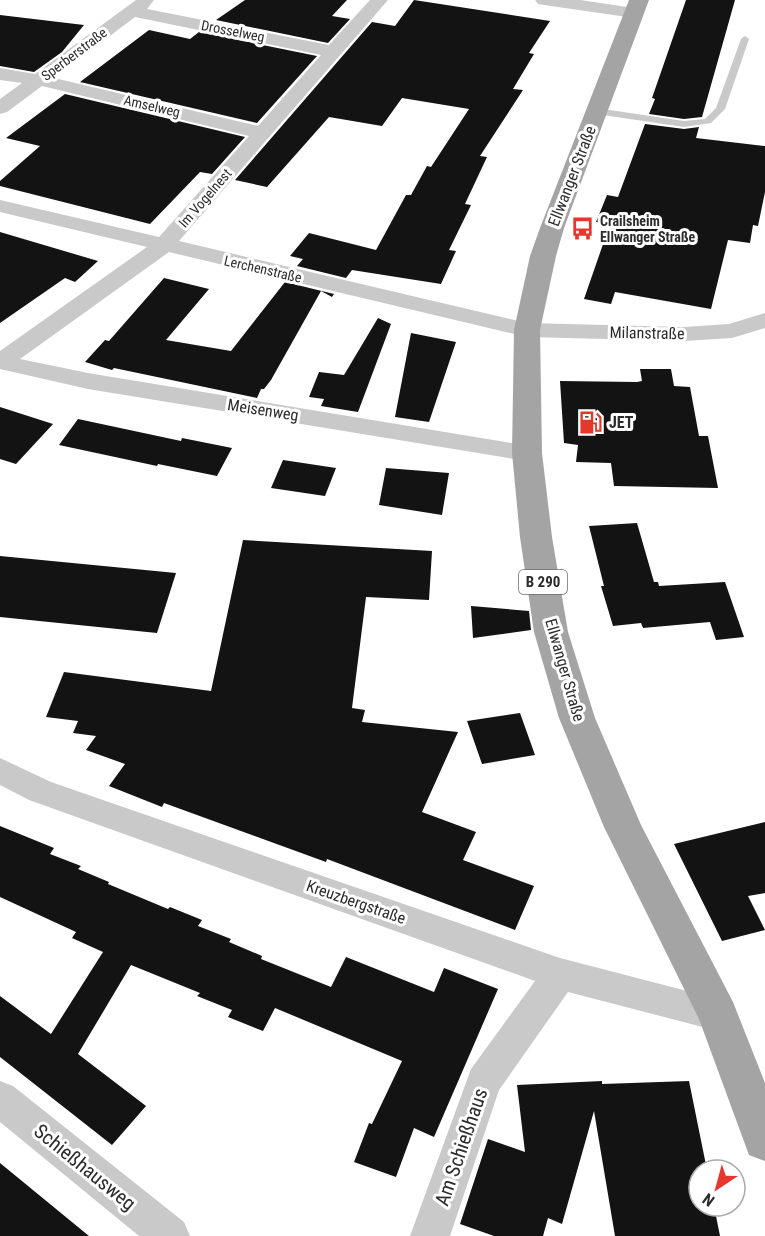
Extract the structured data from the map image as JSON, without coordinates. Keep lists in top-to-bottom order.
{
  "streets": {
    "main road": ["Ellwanger Straße", "B 290"],
    "street": [
      "Drosselweg",
      "Sperberstraße",
      "Amselweg",
      "Im Vogelnest",
      "Lerchenstraße",
      "Milanstraße",
      "Meisenweg",
      "Kreuzbergstraße",
      "Am Schießhaus",
      "Schießhausweg"
    ]
  },
  "crossings": [
    ["Drosselweg", "Sperberstraße"],
    ["Drosselweg", "Im Vogelnest"],
    ["Sperberstraße", "Amselweg"],
    ["Amselweg", "Im Vogelnest"],
    ["Ellwanger Straße", "Lerchenstraße"],
    ["Ellwanger Straße", "Milanstraße"],
    ["Ellwanger Straße", "Meisenweg"],
    ["Ellwanger Straße", "Kreuzbergstraße"],
    ["Im Vogelnest", "Lerchenstraße"],
    ["Im Vogelnest", "Meisenweg"],
    ["Lerchenstraße", "Milanstraße"],
    ["Kreuzbergstraße", "Am Schießhaus"]
  ],
  "places": {
    "bus stop": ["Crailsheim Ellwanger Straße"],
    "fuel station": ["JET"]
  },
  "north": "bottom left"
}
